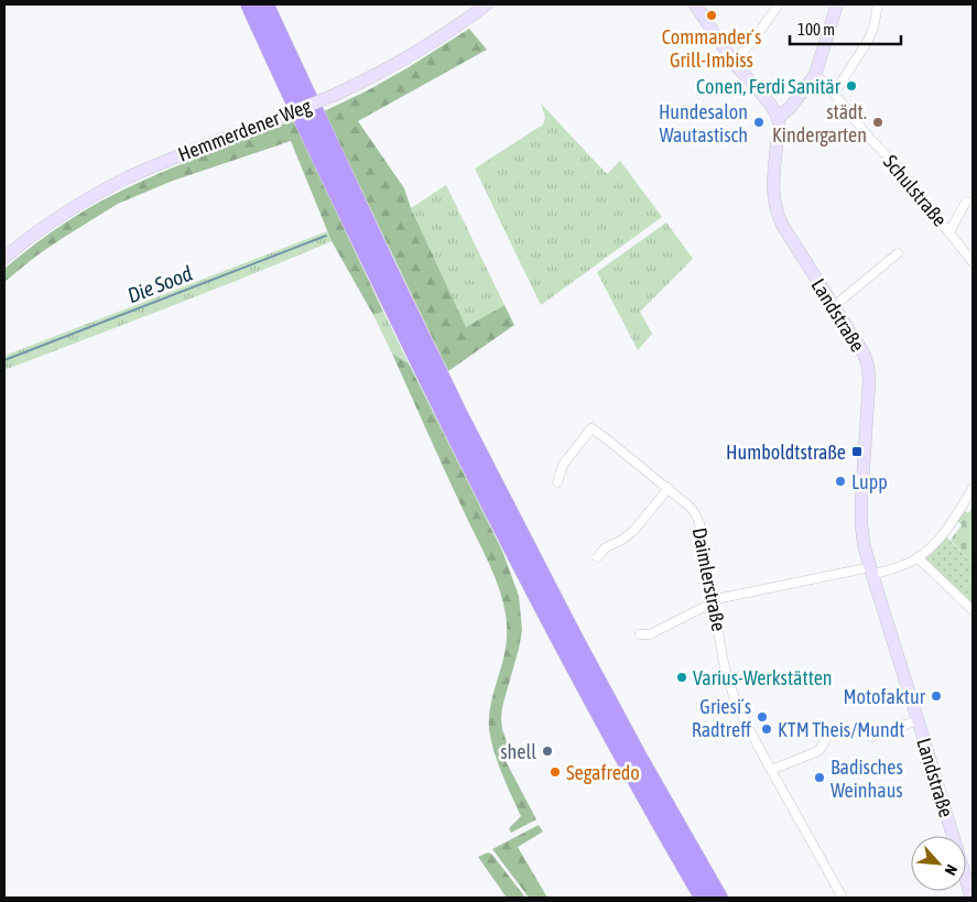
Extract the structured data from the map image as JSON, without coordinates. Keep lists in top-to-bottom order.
{
  "streets": {
    "main road": ["Hemmerdener Weg", "Landstraße"],
    "street": ["Schulstraße", "Daimlerstraße"]
  },
  "water": ["Die Sood"],
  "places": {
    "other": [
      "Commander´s Grill-Imbiss",
      "Conen, Ferdi Sanitär",
      "Hundesalon Wautastisch",
      "städt. Kindergarten",
      "Lupp",
      "Varius-Werkstätten",
      "Motofaktur",
      "Griesi´s Radtreff",
      "KTM Theis/Mundt",
      "shell",
      "Segafredo",
      "Badisches Weinhaus"
    ],
    "transit": ["Humboldtstraße"]
  },
  "scale_bar": "100 m",
  "north": "bottom right"
}
